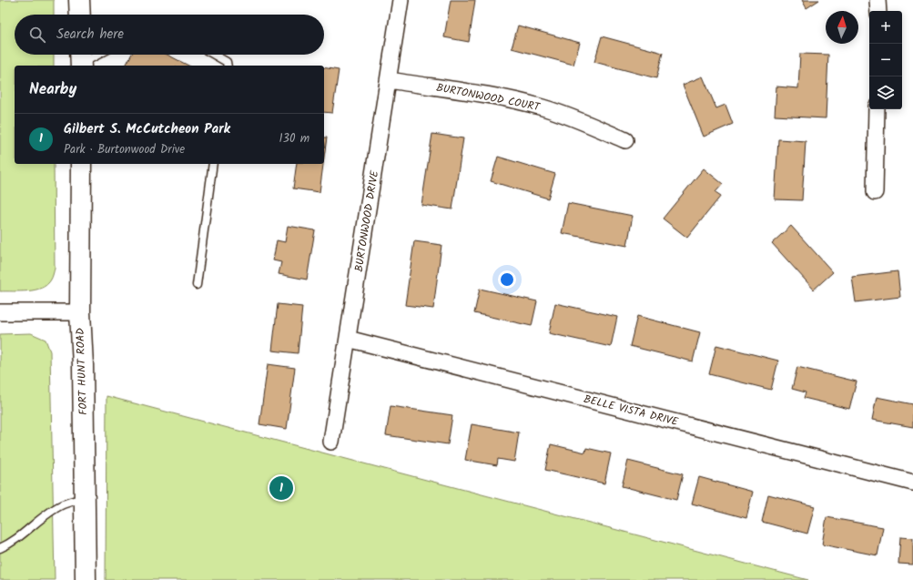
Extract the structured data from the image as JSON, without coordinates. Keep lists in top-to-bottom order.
{
  "streets": {
    "main road": ["FORT HUNT ROAD"],
    "street": ["BURTONWOOD COURT", "BURTONWOOD DRIVE", "BELLE VISTA DRIVE"]
  },
  "crossings": [
    ["BURTONWOOD COURT", "BURTONWOOD DRIVE"],
    ["BURTONWOOD DRIVE", "BELLE VISTA DRIVE"]
  ],
  "north": "top",
  "page": {
    "map_buttons": ["+", "−"],
    "search": "Search here",
    "heading": "Nearby",
    "list": [
      {
        "mark": "1",
        "name": "Gilbert S. McCutcheon Park",
        "note": "Park · Burtonwood Drive",
        "value": "130 m"
      }
    ],
    "pins": "1"
  }
}
